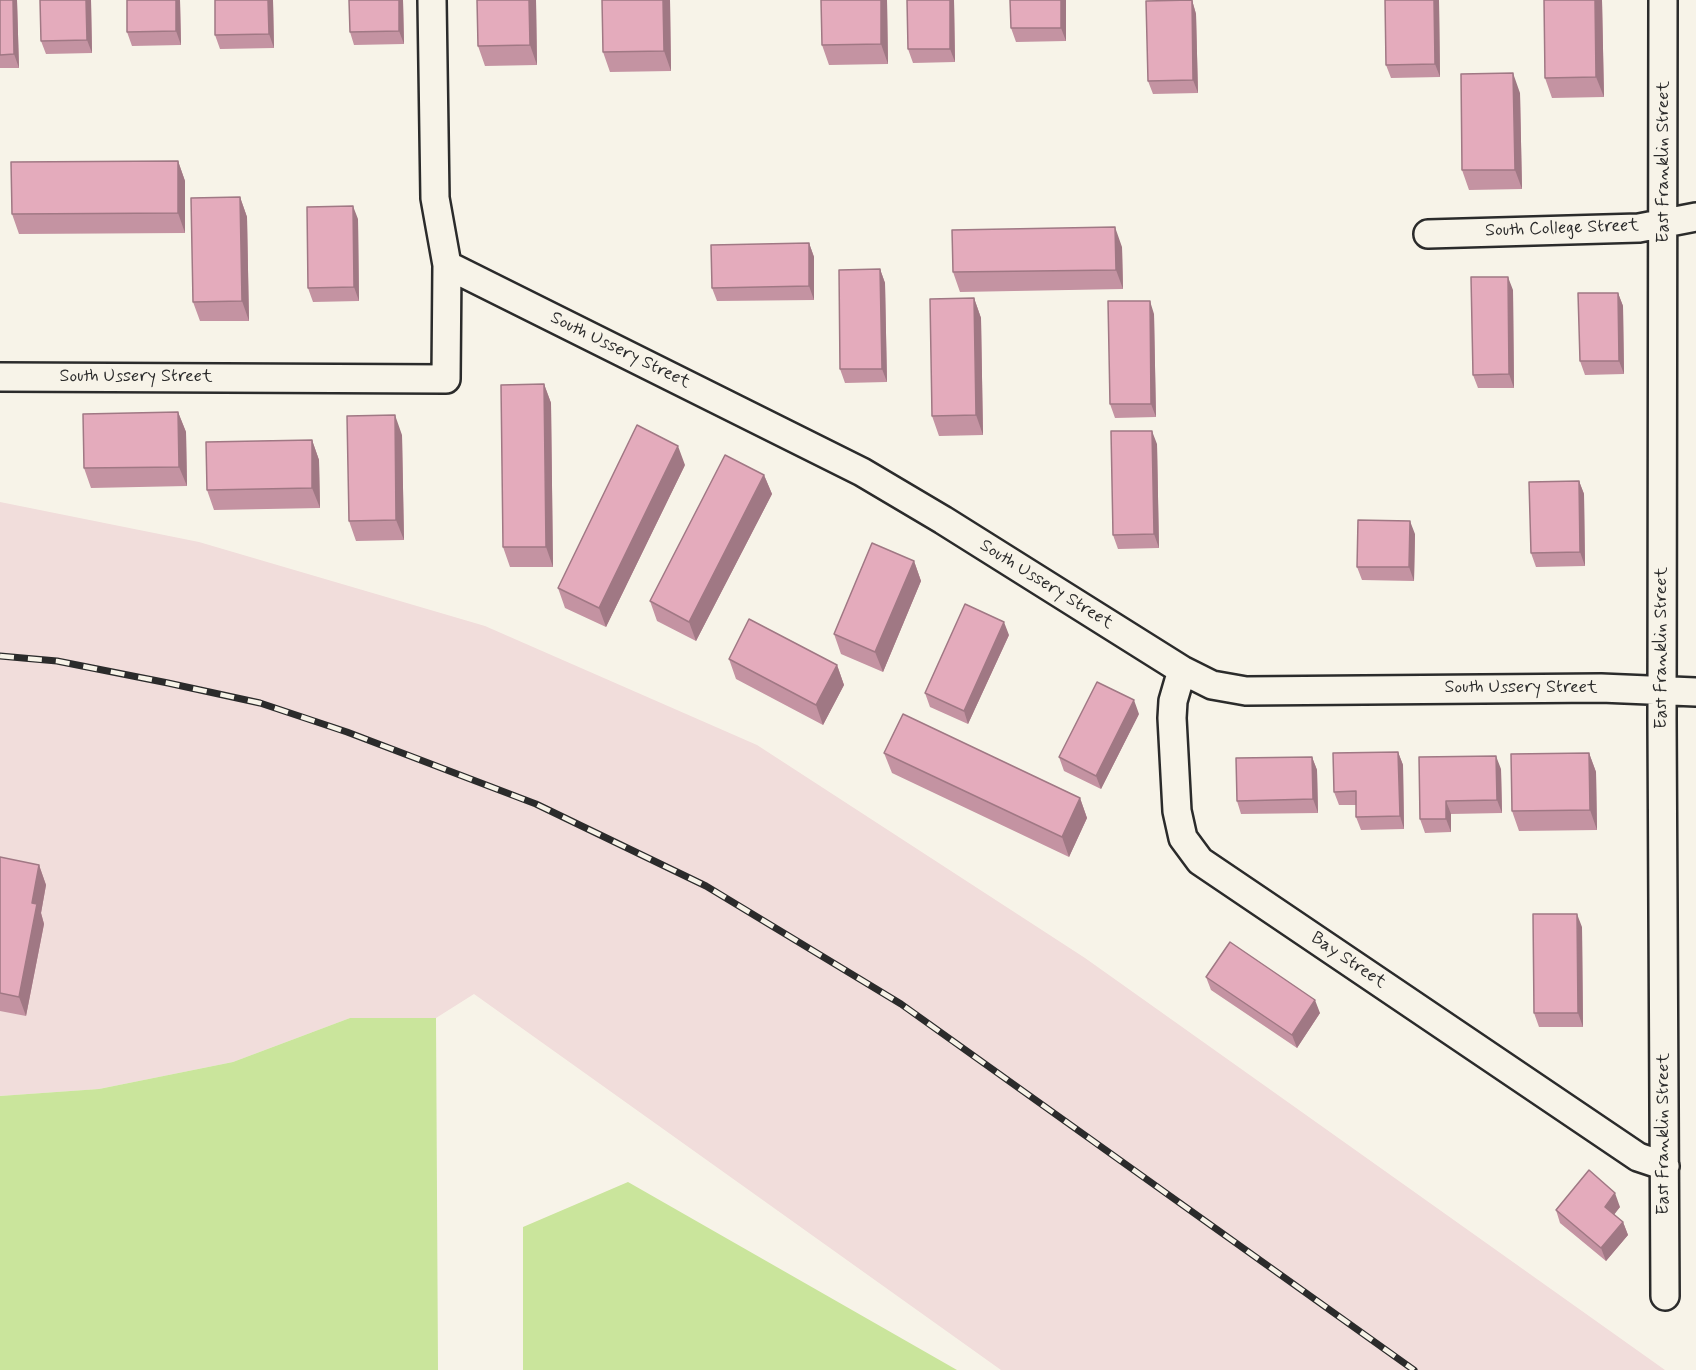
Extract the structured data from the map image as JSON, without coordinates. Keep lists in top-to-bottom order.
{
  "streets": {
    "street": [
      "East Franklin Street",
      "South College Street",
      "South Ussery Street",
      "Bay Street"
    ]
  },
  "crossings": [
    ["East Franklin Street", "South College Street"],
    ["East Franklin Street", "South Ussery Street"],
    ["East Franklin Street", "Bay Street"],
    ["South Ussery Street", "Bay Street"]
  ]
}
